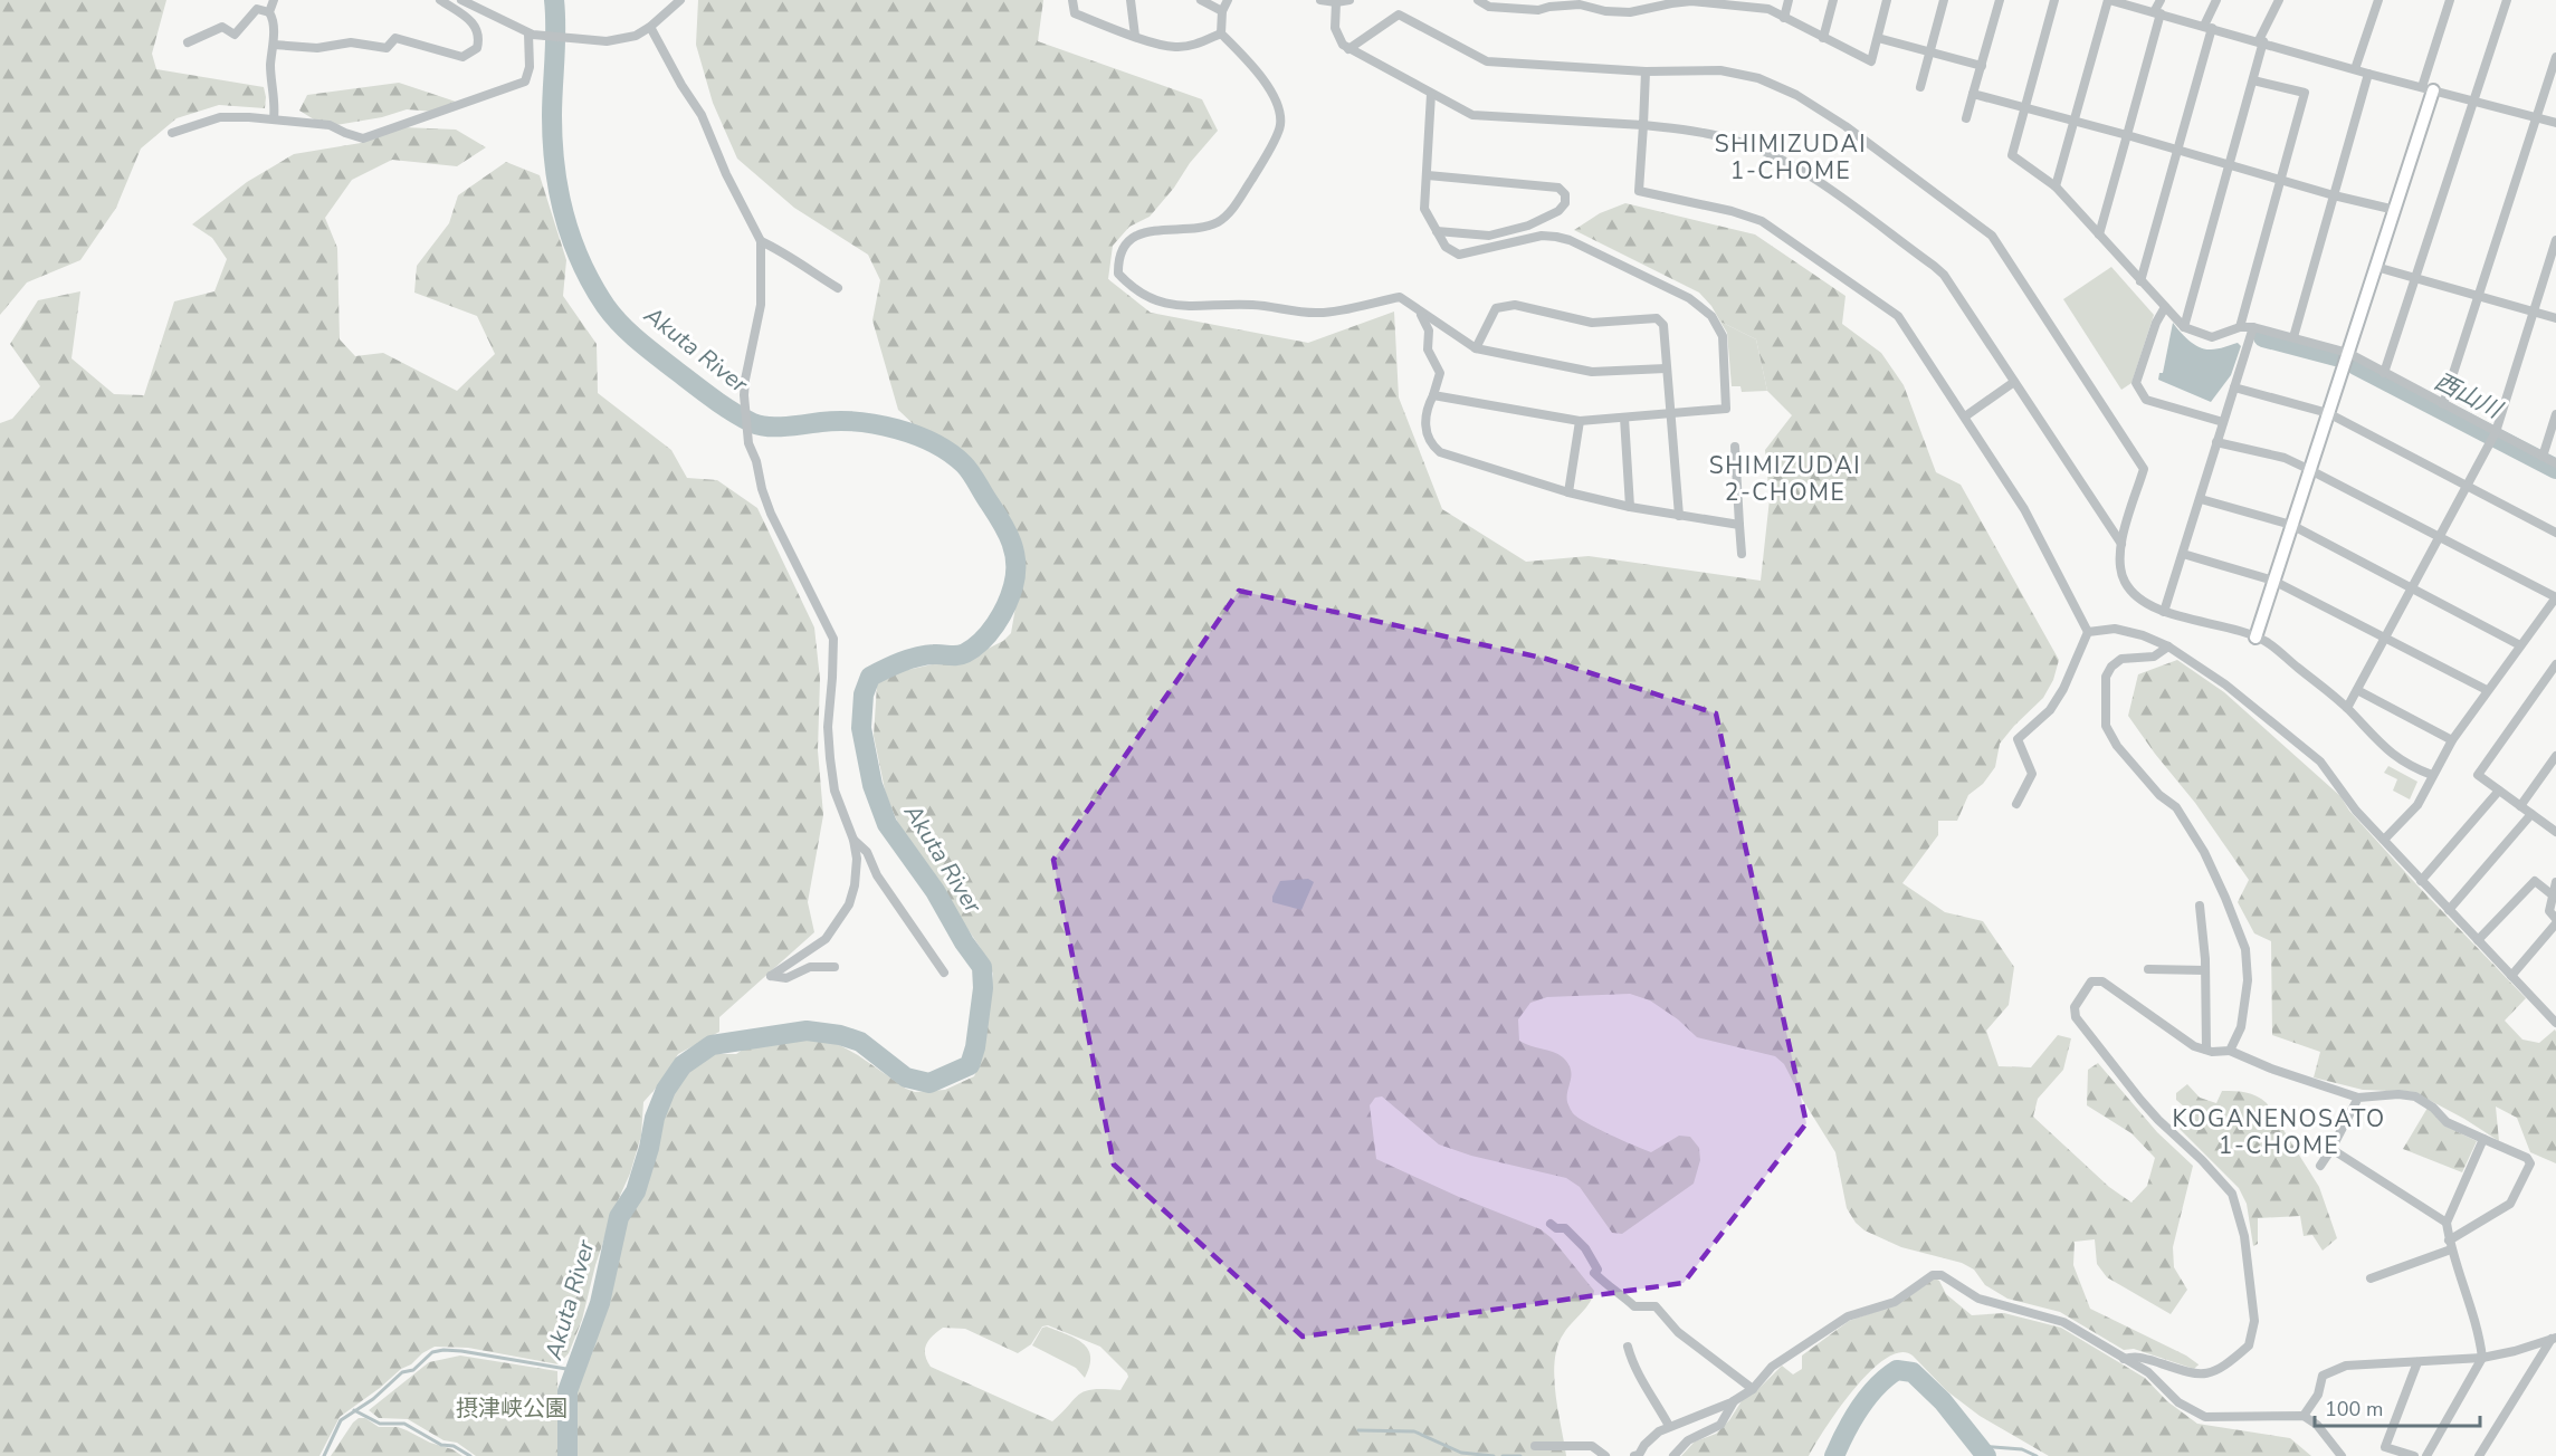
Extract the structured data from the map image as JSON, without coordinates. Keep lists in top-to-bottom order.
{
  "districts": ["SHIMIZUDAI 1-CHOME", "SHIMIZUDAI 2-CHOME", "KOGANENOSATO 1-CHOME"],
  "water": ["Akuta River", "西山川"],
  "parks": ["摂津峡公園"],
  "scale_bar": "100 m"
}
